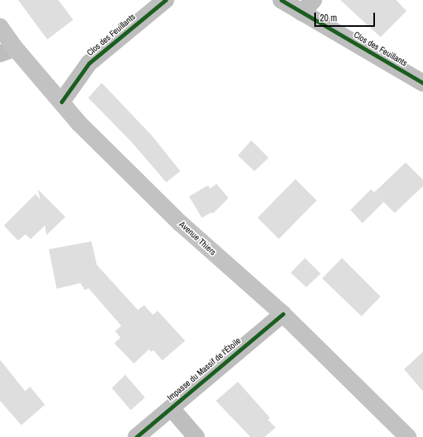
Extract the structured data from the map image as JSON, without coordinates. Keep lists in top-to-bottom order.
{
  "streets": {
    "main road": ["Avenue Thiers"],
    "street": ["Clos des Feuillants", "Impasse du Massif de l'Étoile"]
  },
  "crossings": [
    ["Clos des Feuillants", "Avenue Thiers"],
    ["Avenue Thiers", "Impasse du Massif de l'Étoile"]
  ],
  "scale_bar": "20 m"
}
